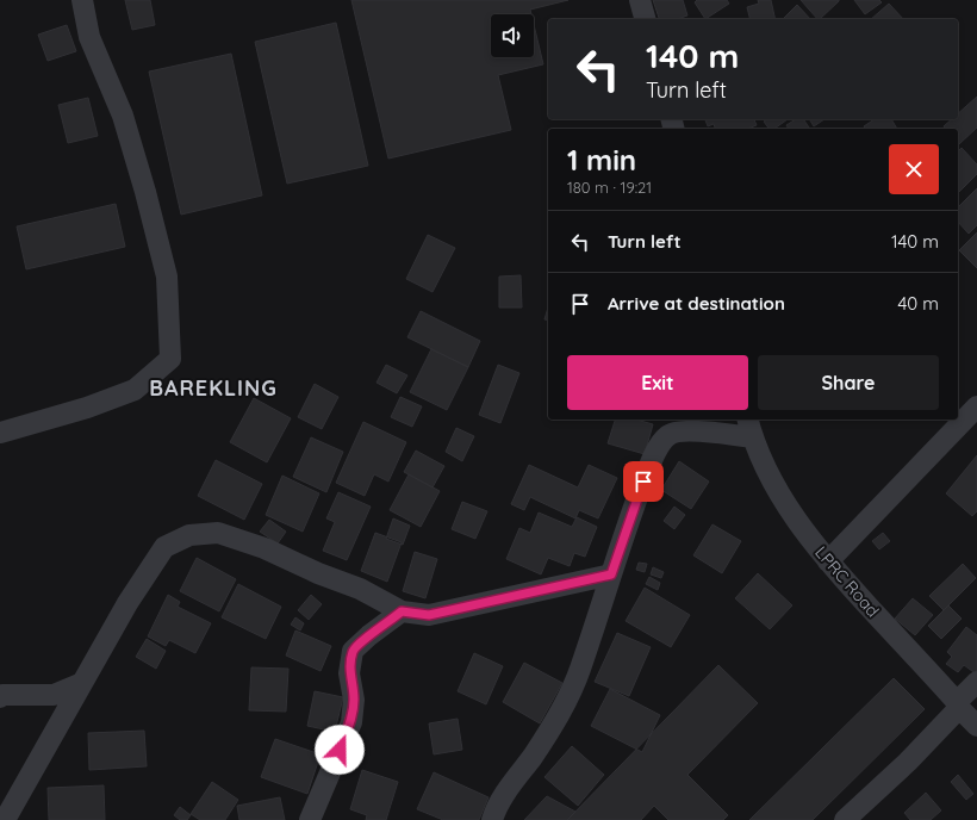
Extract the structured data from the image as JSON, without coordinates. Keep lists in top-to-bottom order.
{
  "streets": {
    "street": ["LPRC Road"]
  },
  "districts": ["BAREKLING"],
  "page": {
    "turn": ["140 m", "Turn left"],
    "heading": ["1 min", "180 m · 19:21"],
    "list": [
      {
        "name": "Turn left",
        "value": "140 m"
      },
      {
        "name": "Arrive at destination",
        "value": "40 m"
      }
    ],
    "buttons": ["Exit", "Share"]
  }
}
